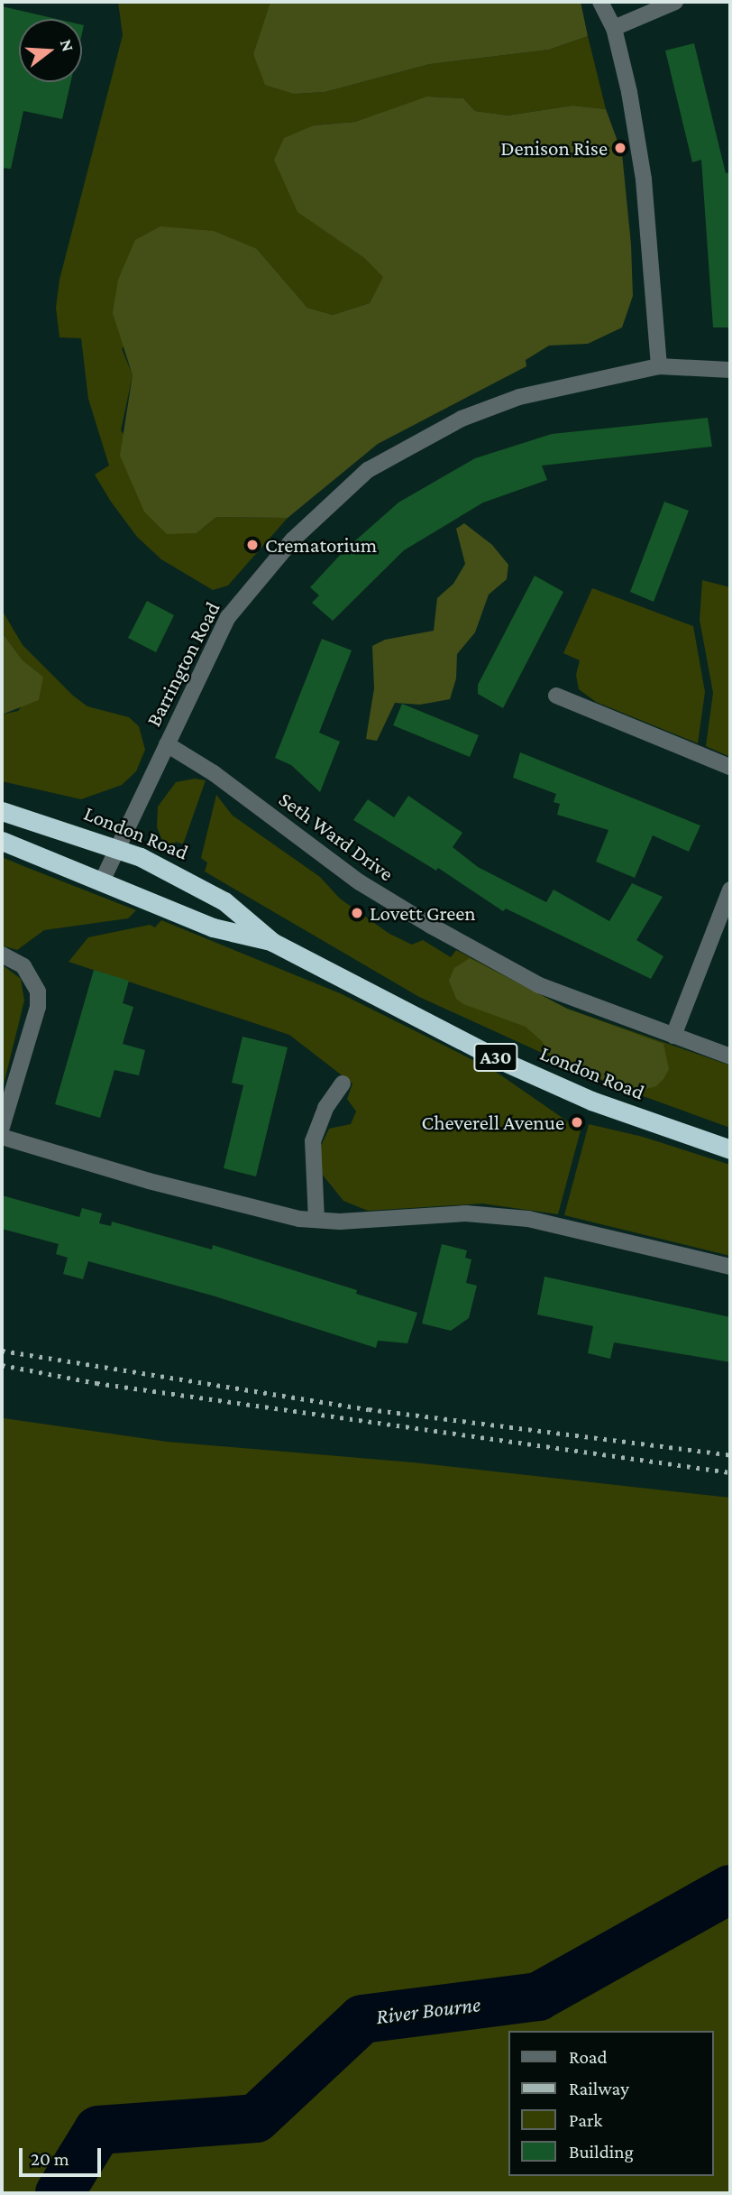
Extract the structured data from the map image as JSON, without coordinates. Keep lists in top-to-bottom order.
{
  "streets": {
    "highway": ["London Road", "A30"],
    "street": ["Barrington Road", "Seth Ward Drive"]
  },
  "crossings": [
    ["Barrington Road", "London Road"],
    ["Barrington Road", "Seth Ward Drive"]
  ],
  "water": ["River Bourne"],
  "places": [
    "Denison Rise",
    "Crematorium",
    "Lovett Green",
    "Cheverell Avenue"
  ],
  "legend": [
    "Road",
    "Railway",
    "Park",
    "Building"
  ],
  "scale_bar": "20 m",
  "north": "right"
}
